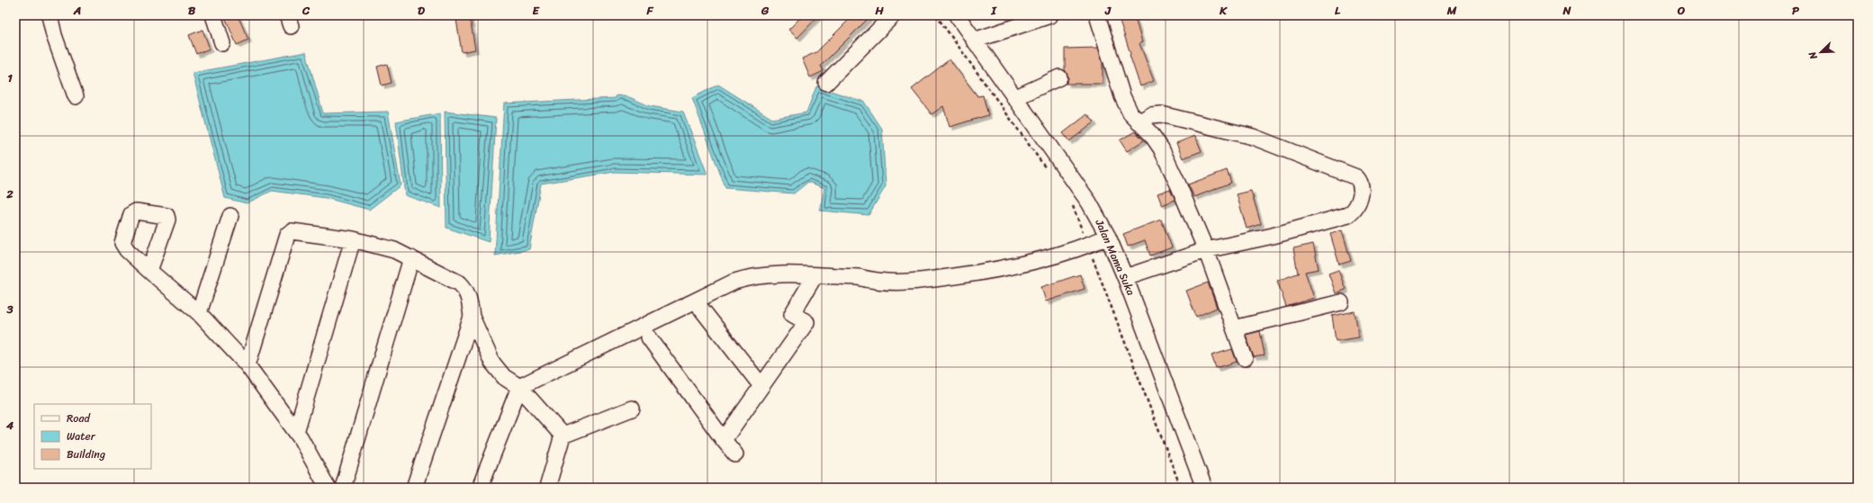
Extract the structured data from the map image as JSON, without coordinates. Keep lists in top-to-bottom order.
{
  "streets": {
    "street": ["Jalan Mama Suka"]
  },
  "legend": ["Road", "Water", "Building"],
  "north": "bottom left",
  "grid": {
    "columns": [
      "A",
      "B",
      "C",
      "D",
      "E",
      "F",
      "G",
      "H",
      "I",
      "J",
      "K",
      "L",
      "M",
      "N",
      "O",
      "P"
    ],
    "rows": [
      "1",
      "2",
      "3",
      "4"
    ]
  }
}
